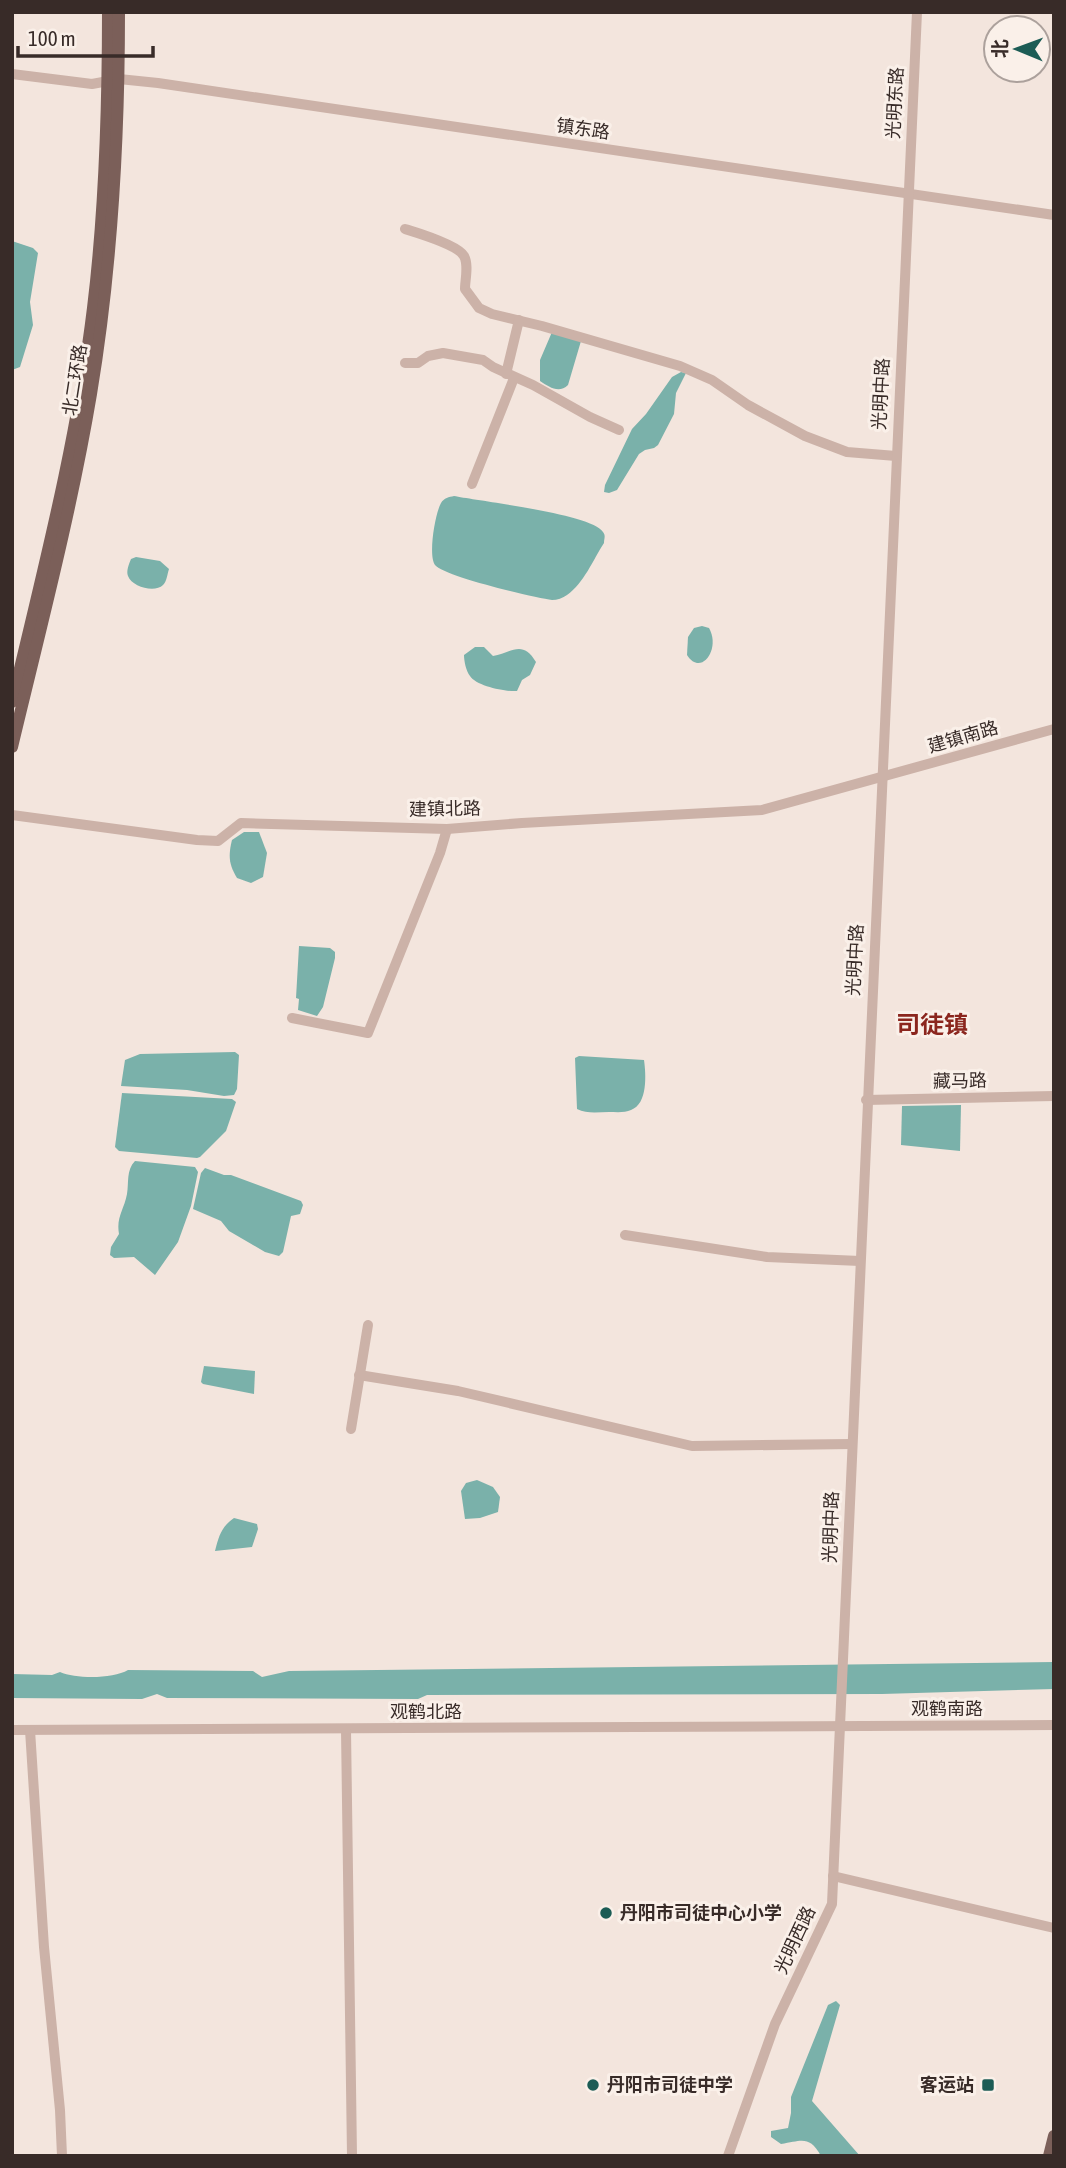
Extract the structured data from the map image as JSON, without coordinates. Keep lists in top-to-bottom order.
{
  "streets": {
    "main road": ["北二环路"],
    "street": [
      "光明东路",
      "镇东路",
      "光明中路",
      "建镇南路",
      "建镇北路",
      "藏马路",
      "观鹤南路",
      "观鹤北路",
      "光明西路"
    ]
  },
  "crossings": [
    ["光明东路", "镇东路"],
    ["光明东路", "光明中路"],
    ["镇东路", "北二环路"],
    ["镇东路", "光明中路"],
    ["光明中路", "建镇南路"],
    ["光明中路", "建镇北路"],
    ["光明中路", "藏马路"],
    ["光明中路", "观鹤南路"],
    ["光明中路", "观鹤北路"],
    ["光明中路", "光明西路"],
    ["建镇南路", "建镇北路"],
    ["观鹤南路", "观鹤北路"],
    ["观鹤南路", "光明西路"],
    ["观鹤北路", "光明西路"]
  ],
  "districts": ["司徒镇"],
  "places": {
    "other": ["丹阳市司徒中心小学", "丹阳市司徒中学"],
    "transit": ["客运站"]
  },
  "scale_bar": "100 m",
  "north": "left"
}
